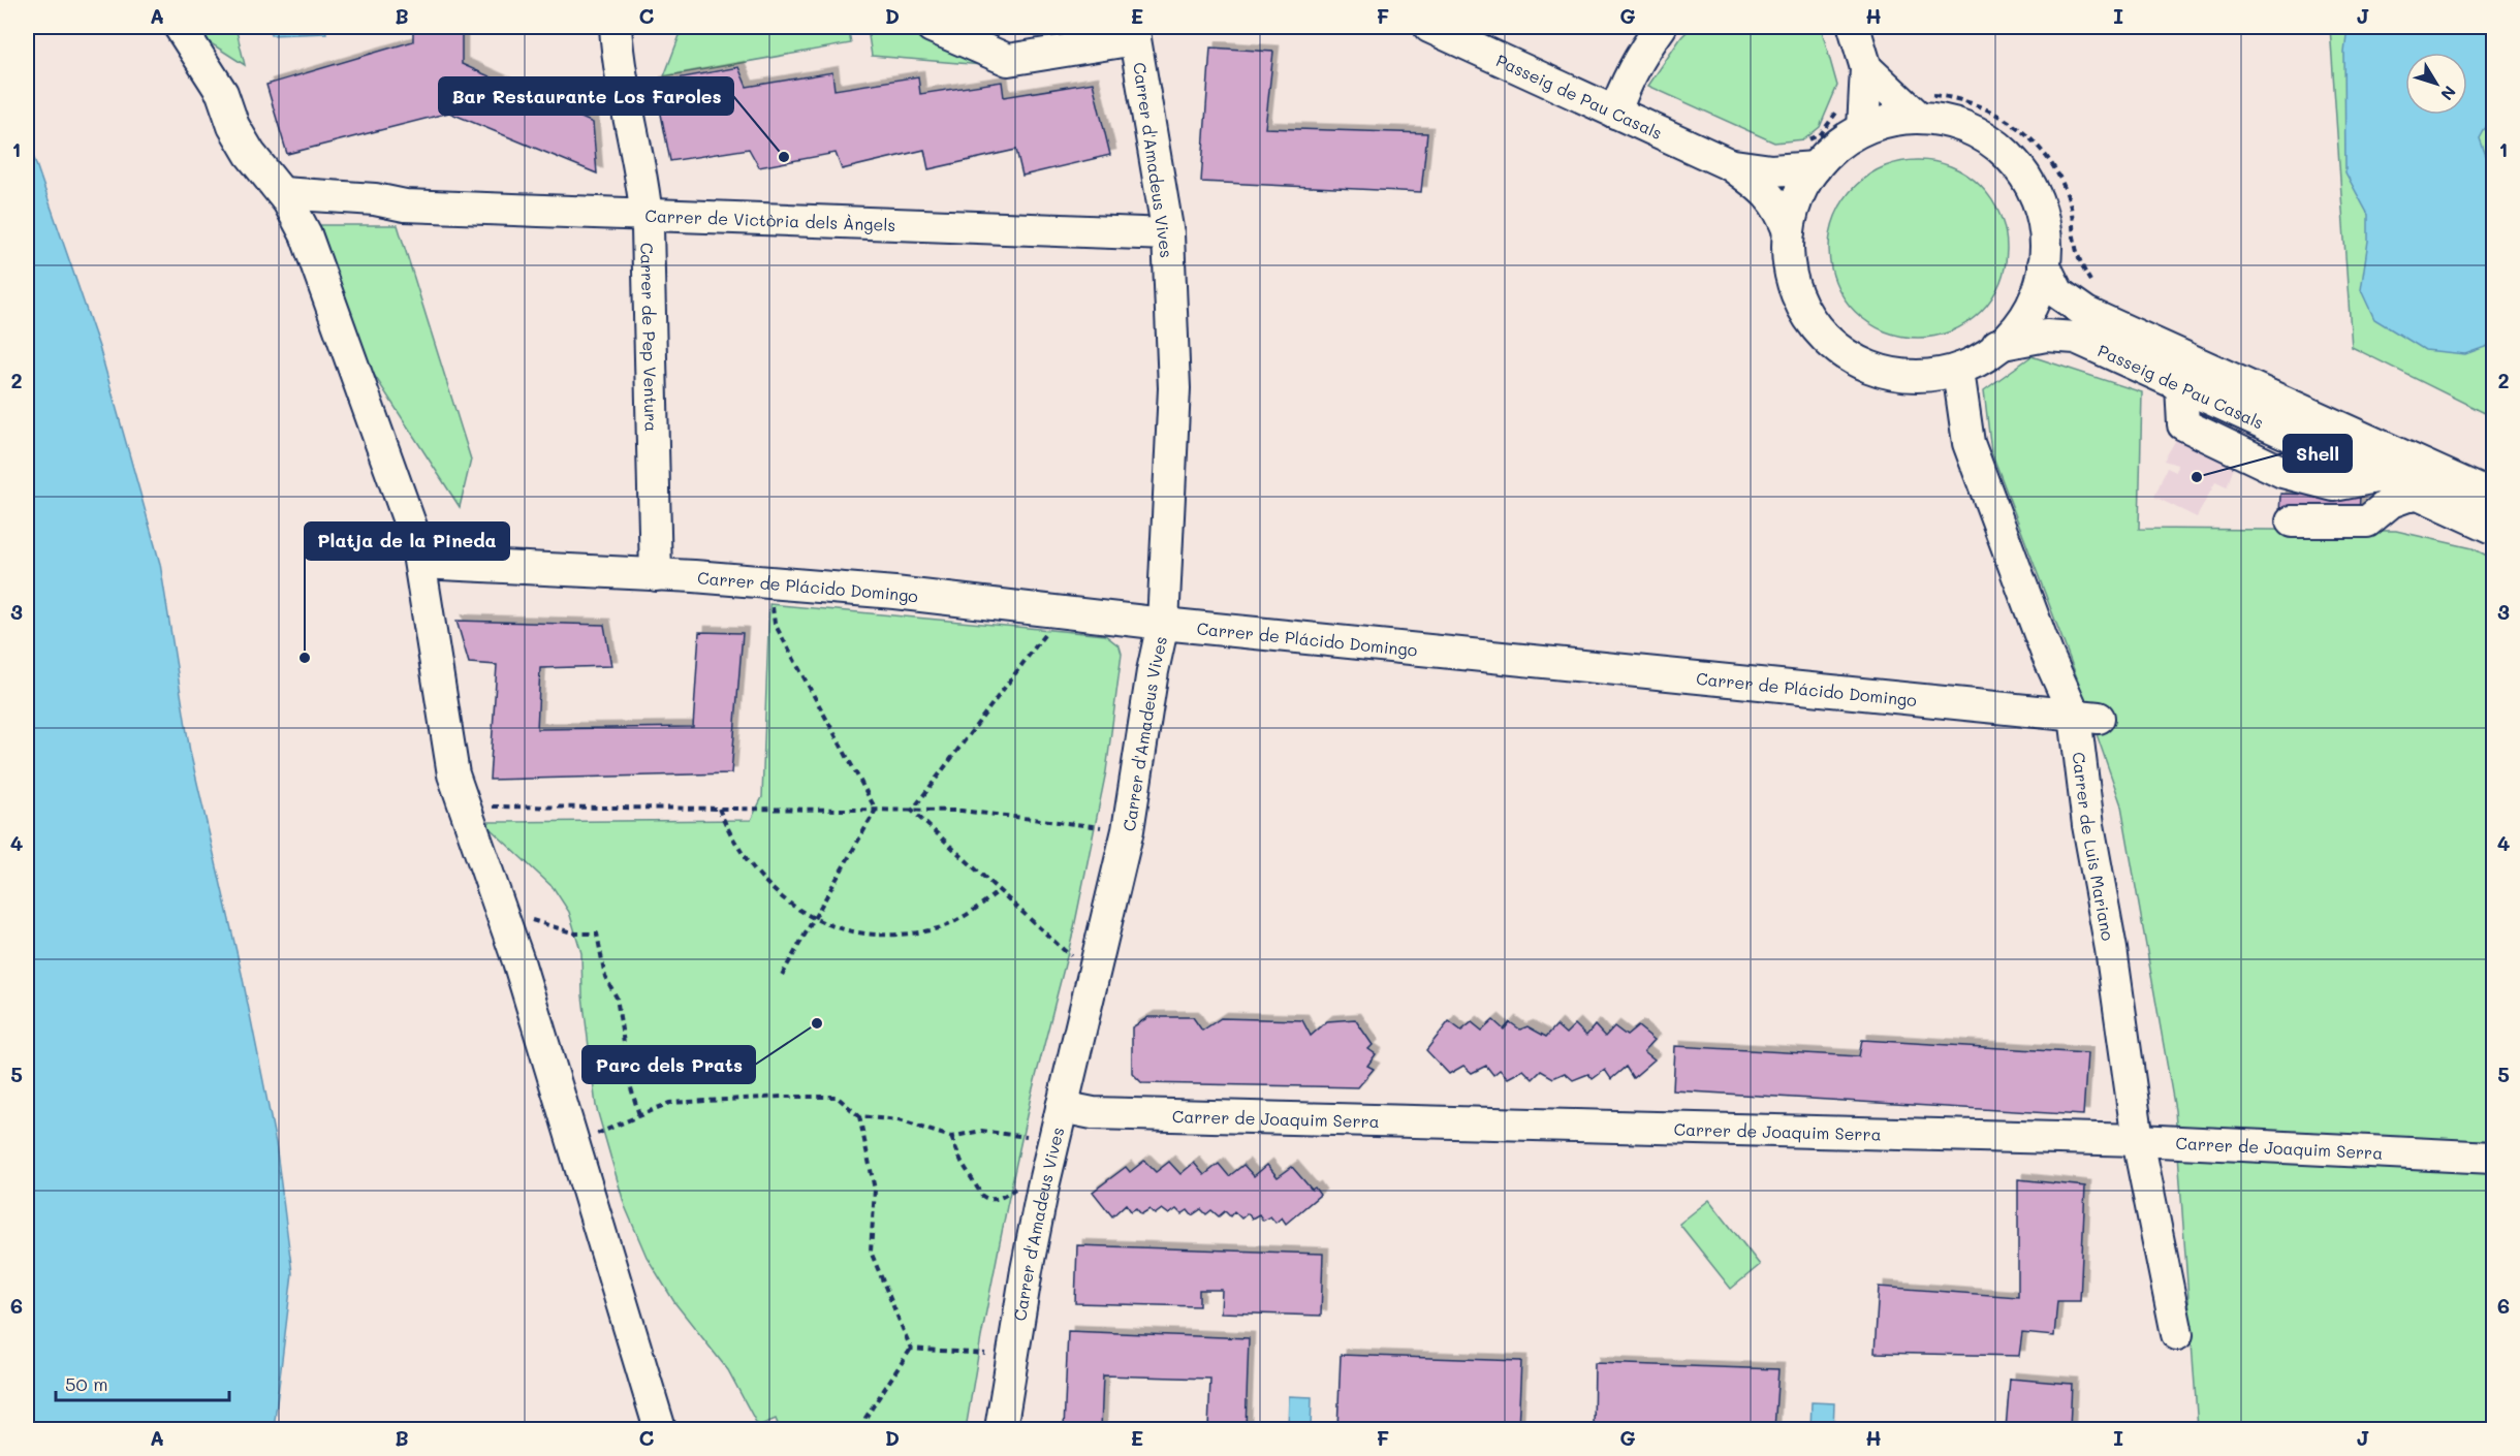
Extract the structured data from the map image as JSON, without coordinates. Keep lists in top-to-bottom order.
{
  "streets": {
    "street": [
      "Passeig de Pau Casals",
      "Carrer d'Amadeus Vives",
      "Carrer de Victòria dels Àngels",
      "Carrer de Pep Ventura",
      "Carrer de Plácido Domingo",
      "Carrer de Luis Mariano",
      "Carrer de Joaquim Serra"
    ]
  },
  "crossings": [
    ["Carrer d'Amadeus Vives", "Carrer de Victòria dels Àngels"],
    ["Carrer d'Amadeus Vives", "Carrer de Plácido Domingo"],
    ["Carrer d'Amadeus Vives", "Carrer de Joaquim Serra"],
    ["Carrer de Victòria dels Àngels", "Carrer de Pep Ventura"],
    ["Carrer de Pep Ventura", "Carrer de Plácido Domingo"],
    ["Carrer de Plácido Domingo", "Carrer de Luis Mariano"],
    ["Carrer de Luis Mariano", "Carrer de Joaquim Serra"]
  ],
  "places": [
    "Bar Restaurante Los Faroles",
    "Shell",
    "Platja de la Pineda",
    "Parc dels Prats"
  ],
  "scale_bar": "50 m",
  "north": "bottom right",
  "grid": {
    "columns": [
      "A",
      "B",
      "C",
      "D",
      "E",
      "F",
      "G",
      "H",
      "I",
      "J"
    ],
    "rows": [
      "1",
      "2",
      "3",
      "4",
      "5",
      "6"
    ]
  }
}
